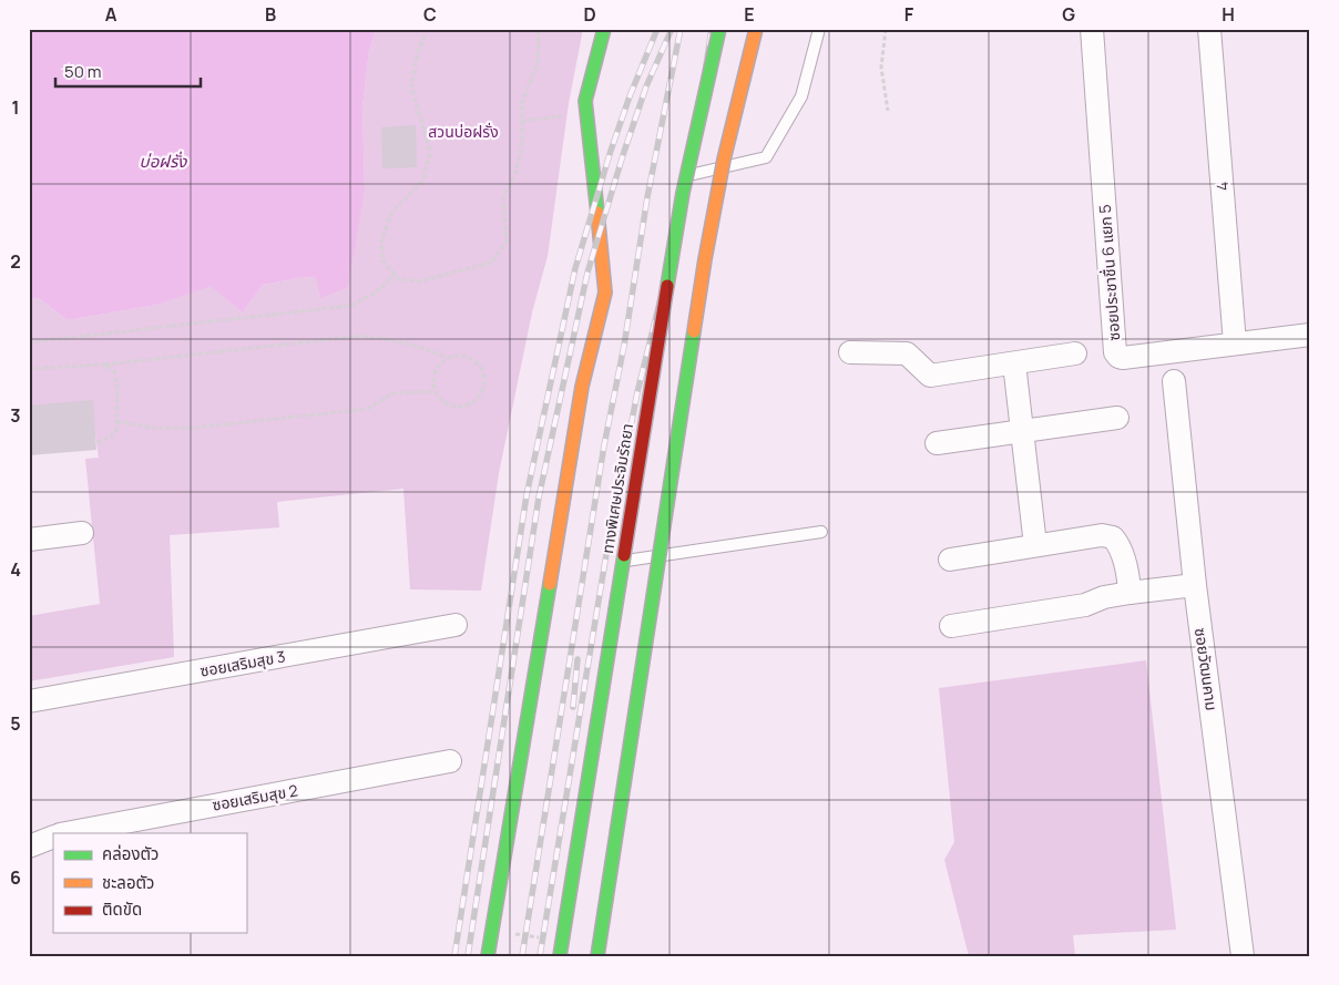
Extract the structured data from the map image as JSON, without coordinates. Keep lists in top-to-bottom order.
{
  "streets": {
    "main road": ["ทางพิเศษประจิมรัถยา"],
    "street": [
      "4",
      "ซอยประชาชื่น 6 แยก 5",
      "ซอยเสริมสุข 3",
      "ซอยวัฒนคาม",
      "ซอยเสริมสุข 2"
    ]
  },
  "crossings": [
    ["4", "ซอยประชาชื่น 6 แยก 5"]
  ],
  "water": ["บ่อฝรั่ง"],
  "parks": ["สวนบ่อฝรั่ง"],
  "legend": ["คล่องตัว", "ชะลอตัว", "ติดขัด"],
  "scale_bar": "50 m",
  "grid": {
    "columns": [
      "A",
      "B",
      "C",
      "D",
      "E",
      "F",
      "G",
      "H"
    ],
    "rows": [
      "1",
      "2",
      "3",
      "4",
      "5",
      "6"
    ]
  }
}
